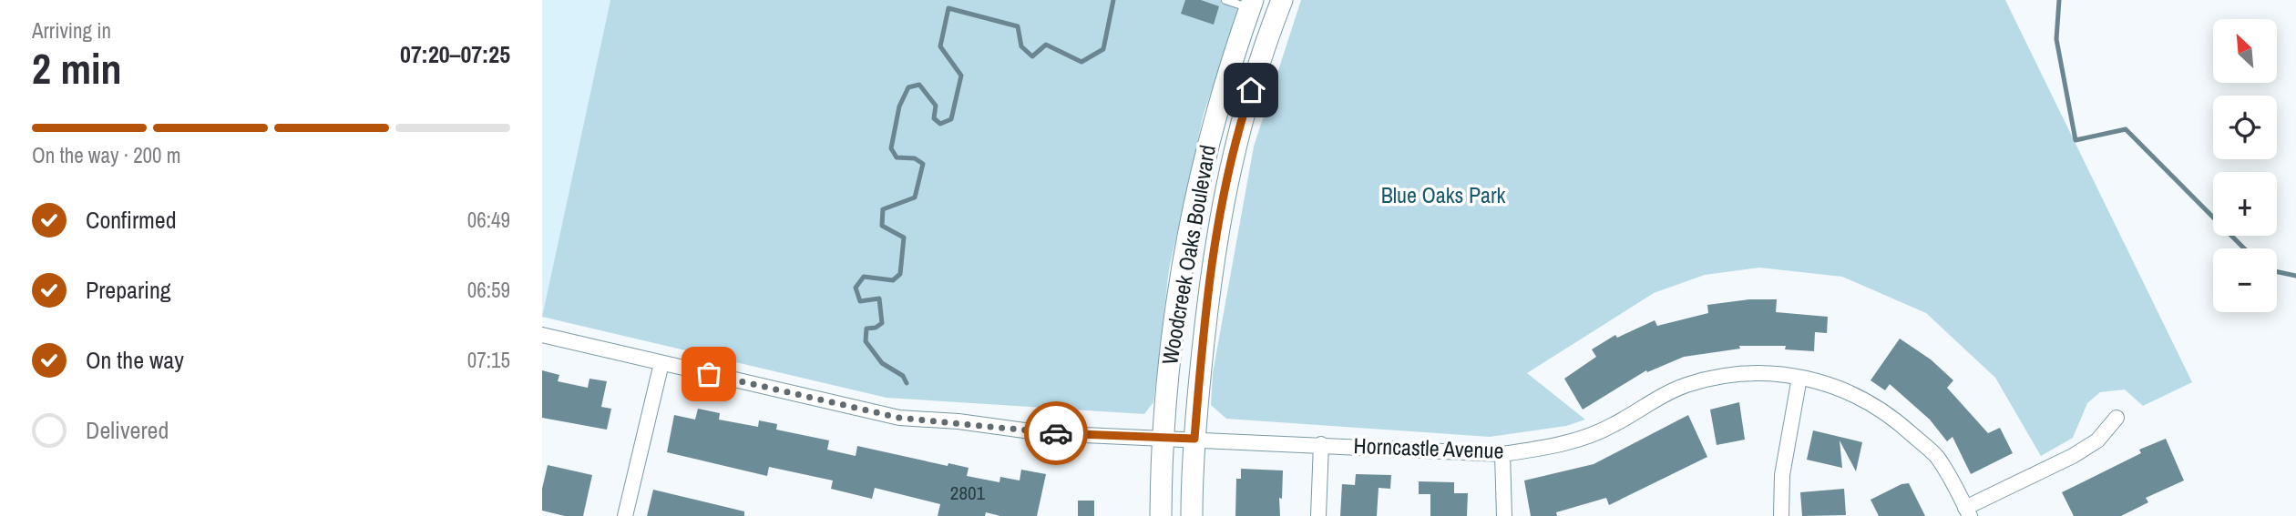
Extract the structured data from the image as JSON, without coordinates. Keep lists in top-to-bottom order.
{
  "streets": {
    "main road": ["Woodcreek Oaks Boulevard"],
    "street": ["Horncastle Avenue"]
  },
  "crossings": [
    ["Woodcreek Oaks Boulevard", "Horncastle Avenue"]
  ],
  "parks": ["Blue Oaks Park"],
  "house_numbers": ["2801"],
  "north": "top left",
  "page": {
    "heading": ["2 min", "Arriving in", "07:20–07:25"],
    "map_buttons": ["+", "−"],
    "bar": "On the way · 200 m",
    "list": [
      ["Confirmed", "06:49"],
      ["Preparing", "06:59"],
      ["On the way", "07:15"],
      "Delivered"
    ]
  }
}
